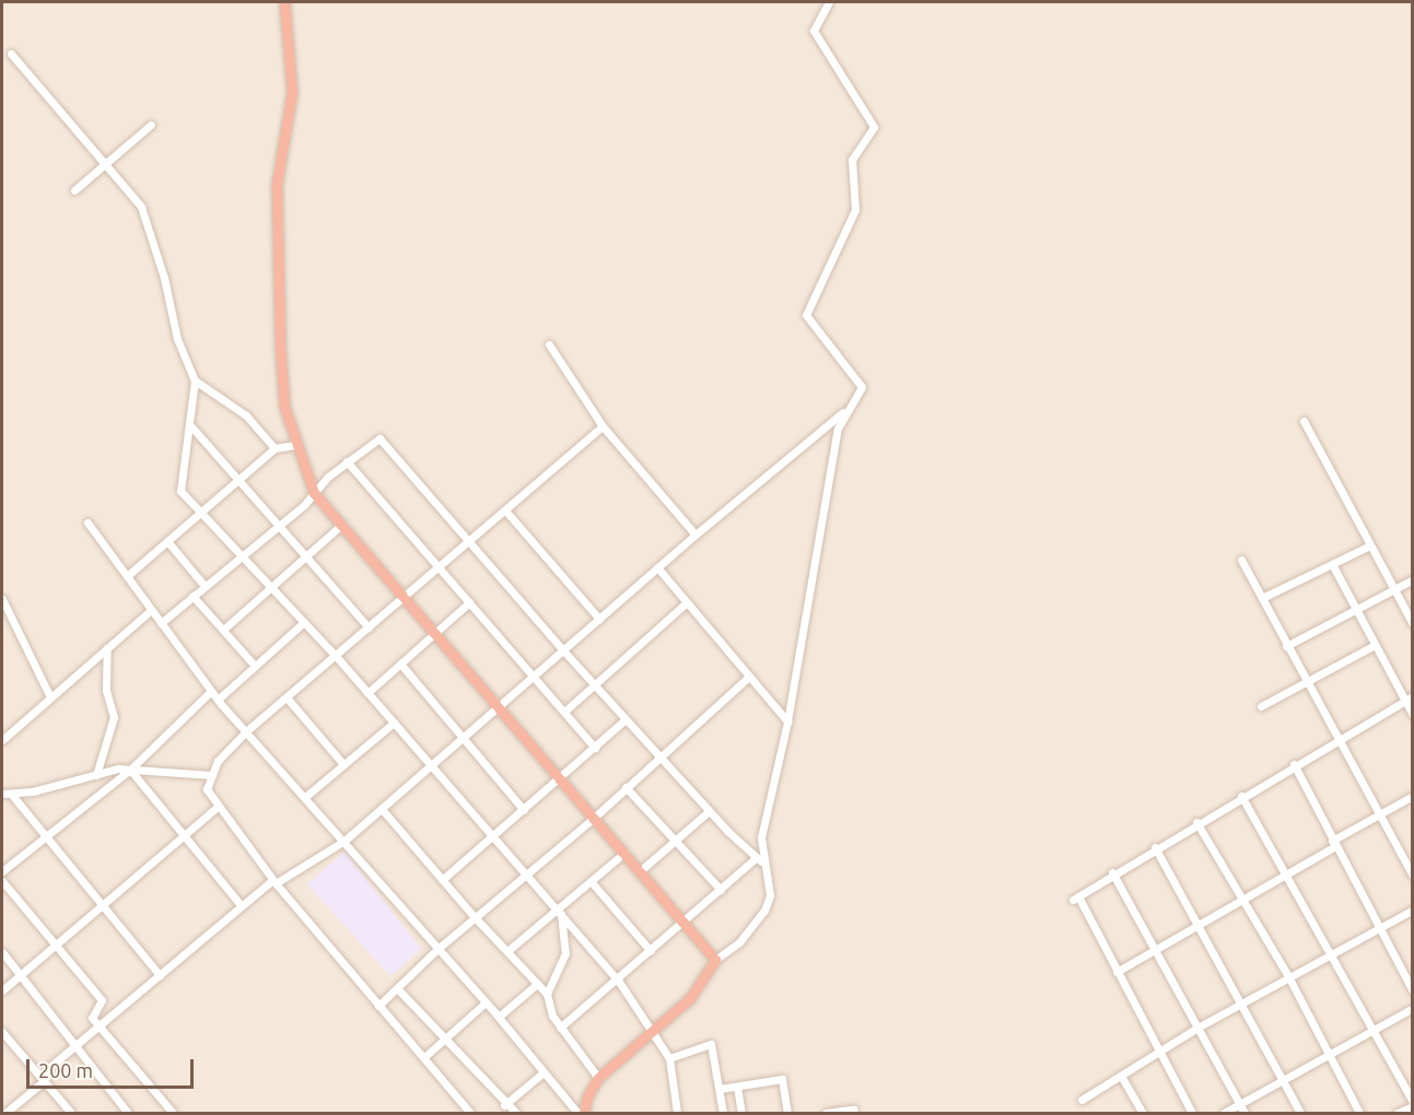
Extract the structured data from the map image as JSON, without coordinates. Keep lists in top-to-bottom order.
{
  "scale_bar": "200 m"
}
